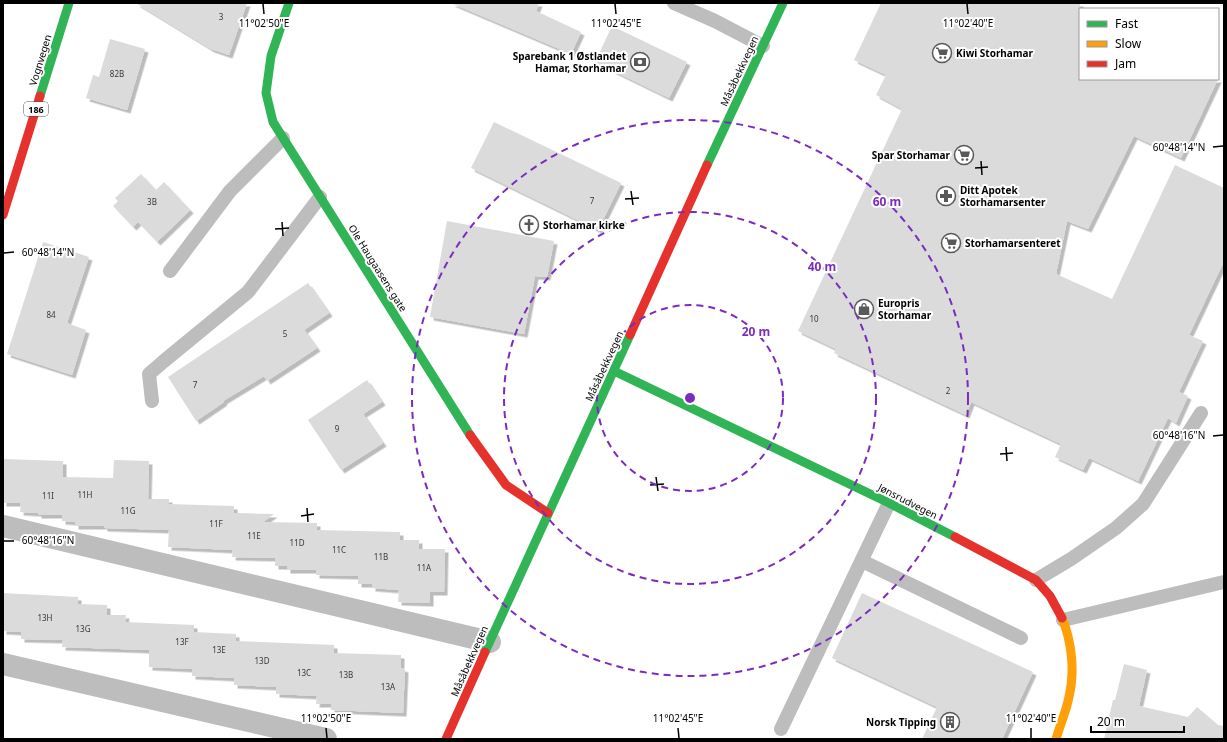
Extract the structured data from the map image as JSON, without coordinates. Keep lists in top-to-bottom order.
{
  "streets": {
    "street": [
      "Vognvegen",
      "Måsåbekkvegen",
      "186",
      "Ole Haugaasens gate",
      "Jønsrudvegen"
    ]
  },
  "crossings": [
    ["Måsåbekkvegen", "Ole Haugaasens gate"],
    ["Måsåbekkvegen", "Jønsrudvegen"]
  ],
  "places": {
    "supermarket": ["Kiwi Storhamar", "Spar Storhamar", "Storhamarsenteret"],
    "bank": ["Sparebank 1 Østlandet Hamar, Storhamar"],
    "pharmacy": ["Ditt Apotek Storhamarsenter"],
    "church": ["Storhamar kirke"],
    "shop": ["Europris Storhamar"],
    "building": ["Norsk Tipping"]
  },
  "house_numbers": [
    "3",
    "82B",
    "7",
    "3B",
    "84",
    "10",
    "5",
    "7",
    "2",
    "9",
    "11H",
    "11I",
    "11G",
    "11F",
    "11E",
    "11D",
    "11C",
    "11B",
    "11A",
    "13H",
    "13G",
    "13F",
    "13E",
    "13D",
    "13C",
    "13B",
    "13A"
  ],
  "legend": ["Fast", "Slow", "Jam"],
  "scale_bar": "20 m",
  "coordinates": [
    "11°02'50\"E",
    "11°02'45\"E",
    "11°02'40\"E",
    "60°48'14\"N",
    "60°48'16\"N"
  ],
  "rings": ["60 m", "40 m", "20 m"]
}
